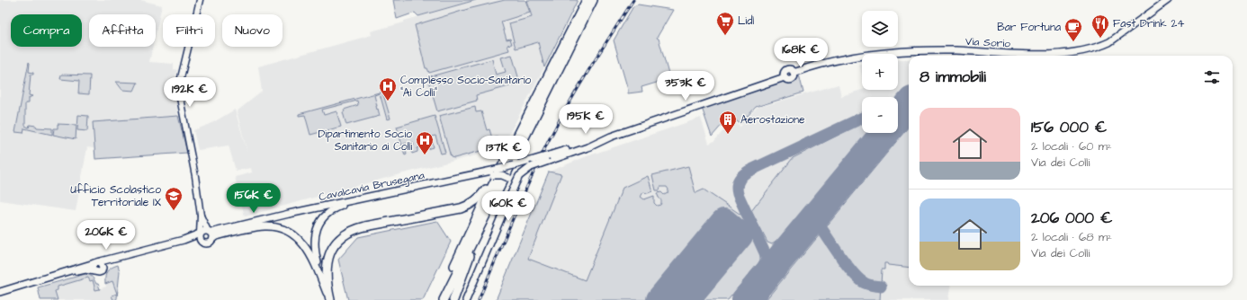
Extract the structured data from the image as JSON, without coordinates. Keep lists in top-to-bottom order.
{
  "streets": {
    "main road": ["Via Sorio", "Cavalcavia Brusegana"]
  },
  "crossings": [
    ["Via Sorio", "Cavalcavia Brusegana"]
  ],
  "places": {
    "supermarket": ["Lidl"],
    "restaurant": ["Fast Drink 24"],
    "cafe": ["Bar Fortuna"],
    "hospital": ["Complesso Socio-Sanitario \"Ai Colli\"", "Dipartimento Socio Sanitario ai Colli"],
    "building": ["Aerostazione"],
    "school or university": ["Ufficio Scolastico Territoriale IX"]
  },
  "page": {
    "map_buttons": ["+", "−"],
    "chip": [
      "Compra",
      "Affitta",
      "Filtri",
      "Nuovo"
    ],
    "price": [
      "168K €",
      "353K €",
      "192K €",
      "195K €",
      "137K €",
      "156K €",
      "160K €",
      "206K €"
    ],
    "heading": "8 immobili",
    "list": [
      {
        "name": "156 000 €",
        "note": "2 locali · 60 m² · Via dei Colli"
      },
      {
        "name": "206 000 €",
        "note": "2 locali · 68 m² · Via dei Colli"
      }
    ]
  }
}
